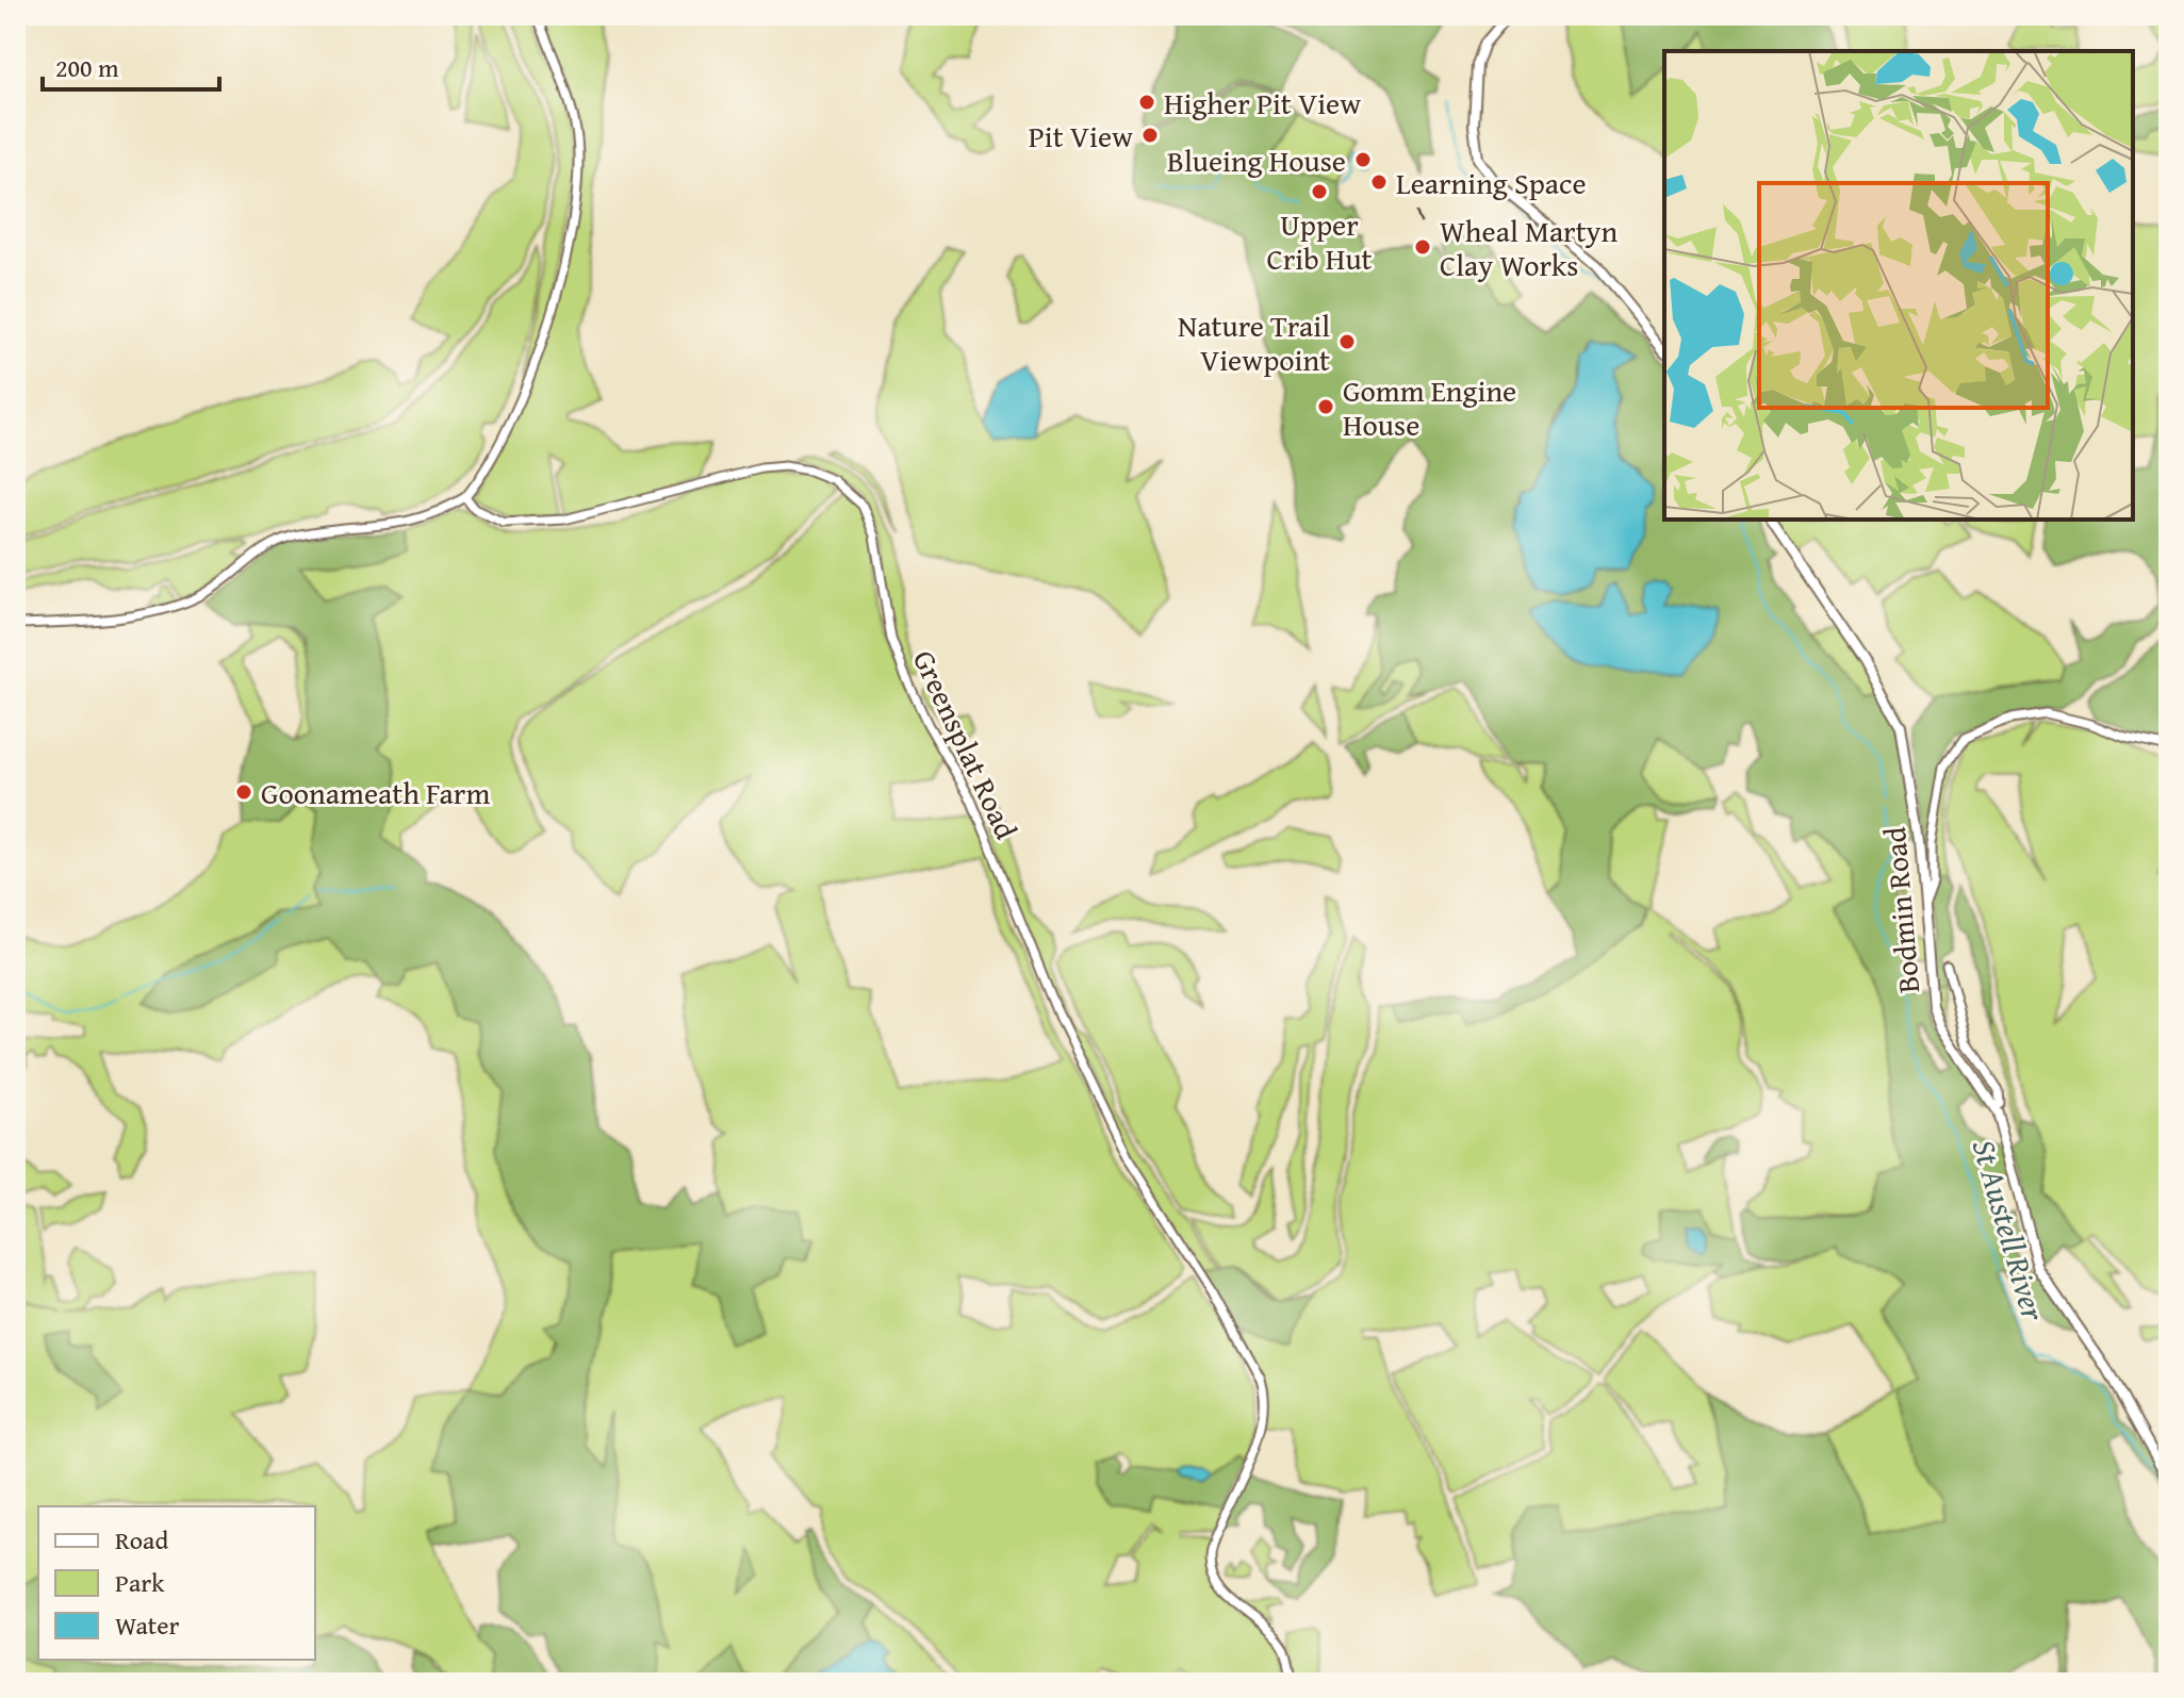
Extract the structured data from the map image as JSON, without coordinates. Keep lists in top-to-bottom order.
{
  "streets": {
    "main road": ["Bodmin Road"],
    "street": ["Greensplat Road"]
  },
  "water": ["St Austell River"],
  "places": [
    "Higher Pit View",
    "Pit View",
    "Blueing House",
    "Learning Space",
    "Upper Crib Hut",
    "Wheal Martyn Clay Works",
    "Nature Trail Viewpoint",
    "Gomm Engine House",
    "Goonameath Farm"
  ],
  "legend": ["Road", "Park", "Water"],
  "scale_bar": "200 m"
}
